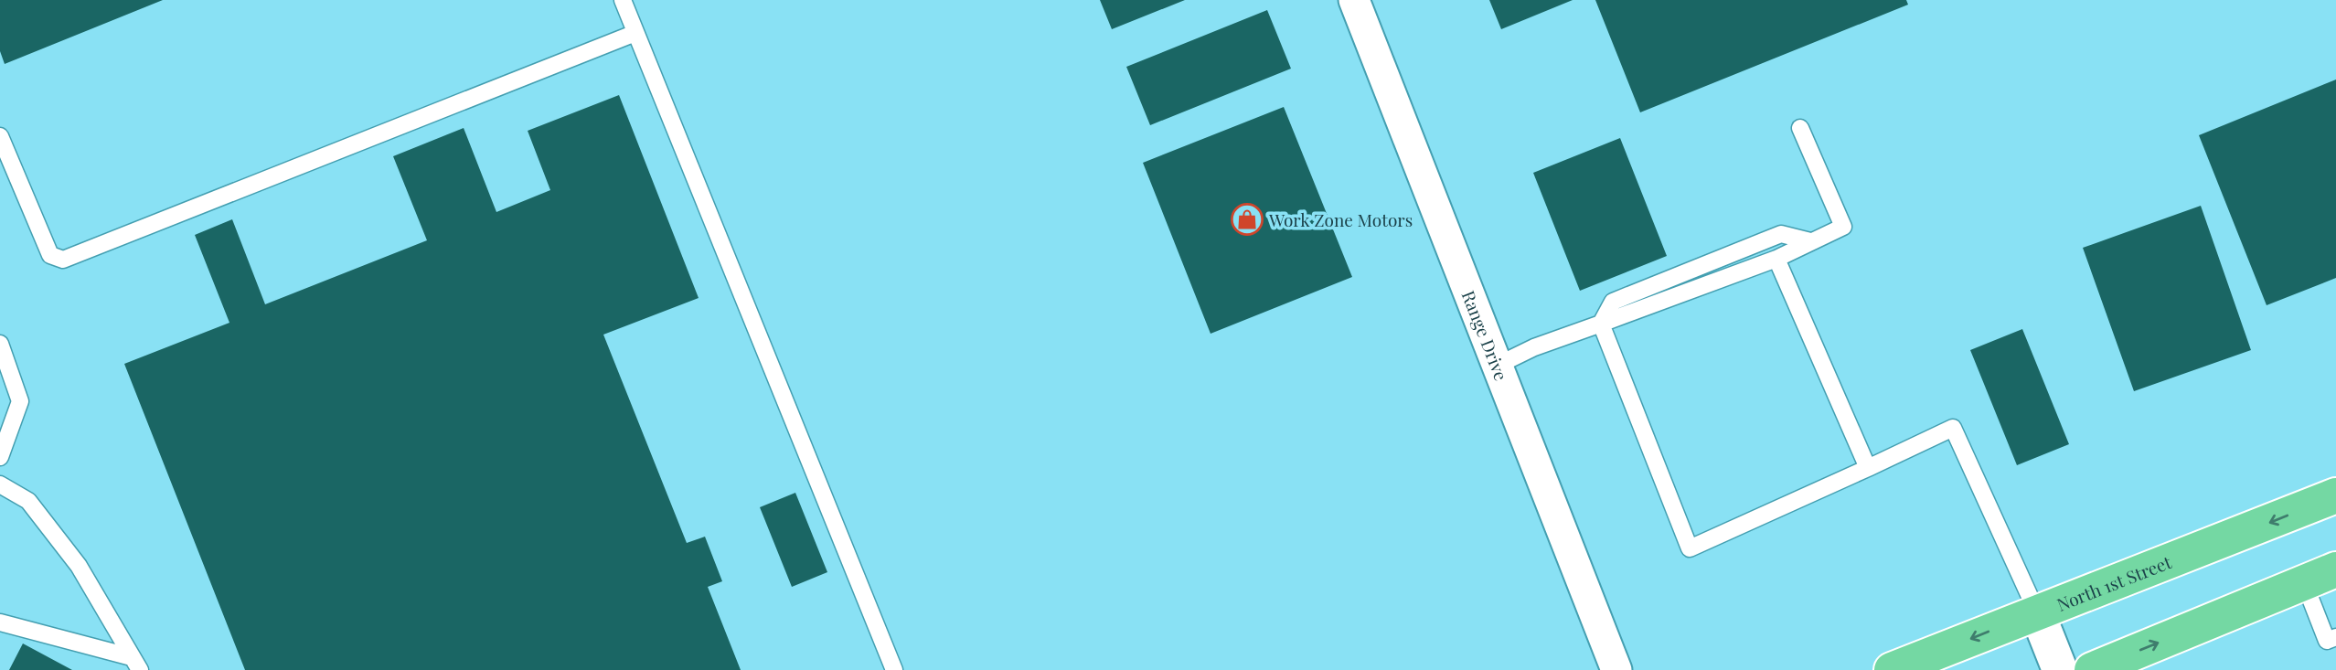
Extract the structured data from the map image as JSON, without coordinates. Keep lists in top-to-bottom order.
{
  "streets": {
    "main road": ["North 1st Street"],
    "street": ["Range Drive"]
  },
  "places": {
    "shop": ["Work Zone Motors"]
  }
}
